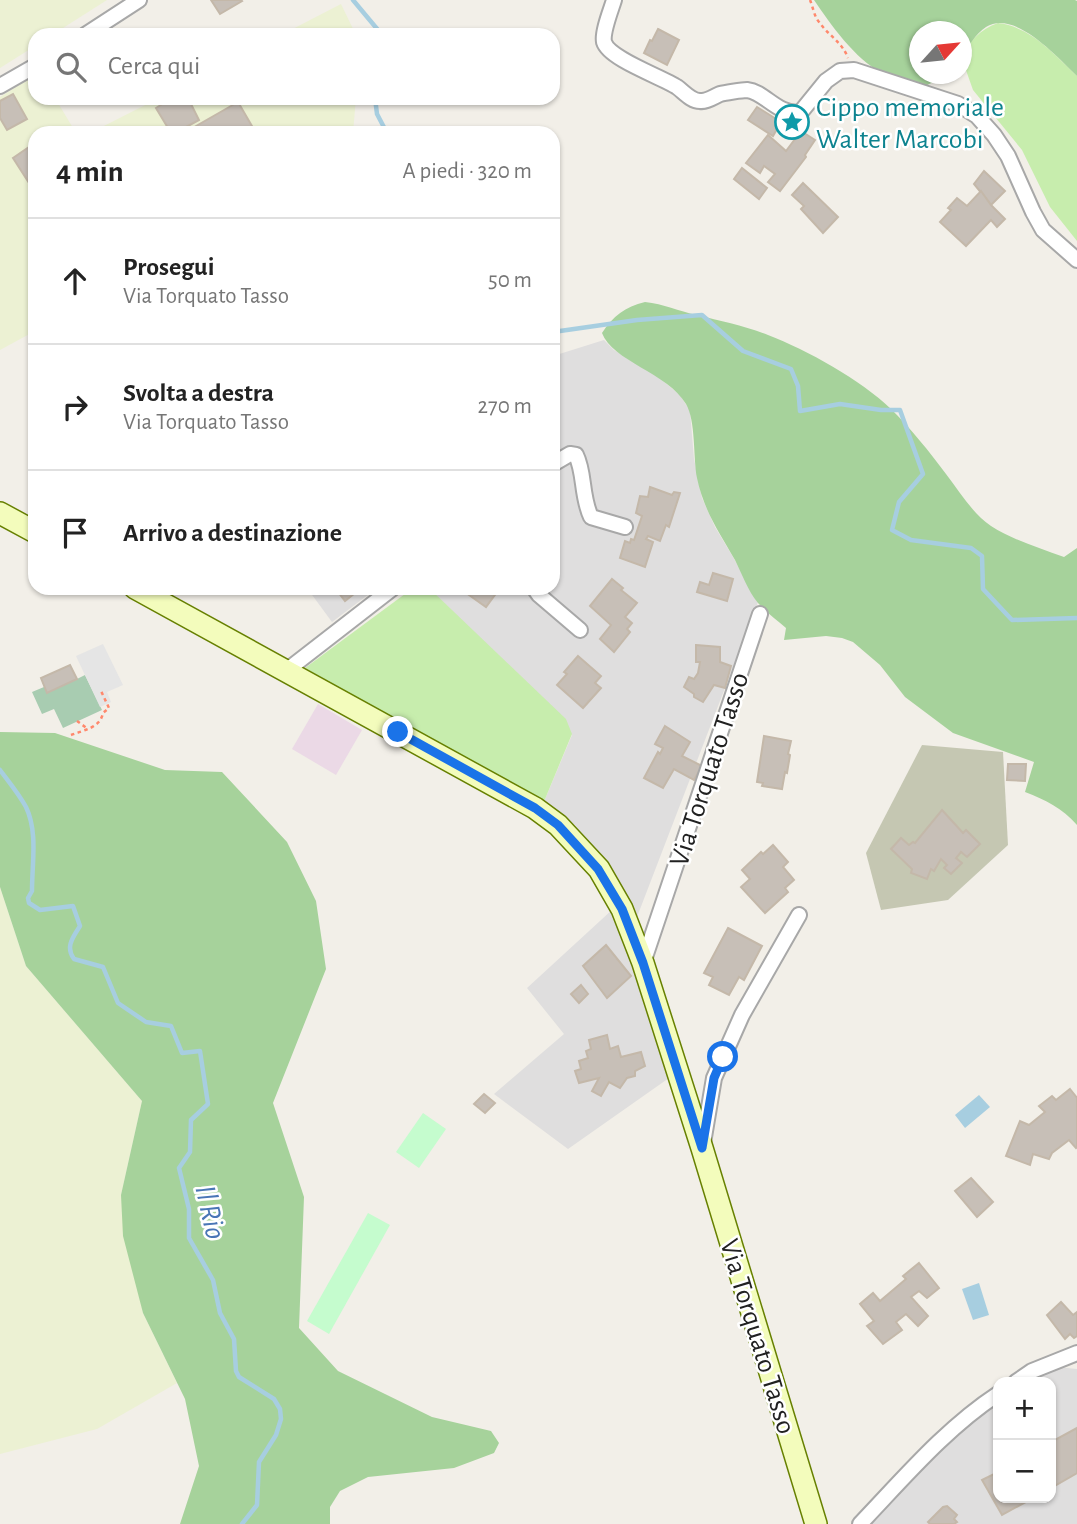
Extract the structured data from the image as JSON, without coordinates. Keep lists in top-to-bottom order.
{
  "streets": {
    "street": ["Via Torquato Tasso"]
  },
  "water": ["Il Rio"],
  "places": {
    "place": ["Cippo memoriale Walter Marcobi"]
  },
  "north": "top right",
  "page": {
    "search": "Cerca qui",
    "heading": ["4 min", "A piedi · 320 m"],
    "list": [
      ["Prosegui", "Via Torquato Tasso", "50 m"],
      ["Svolta a destra", "Via Torquato Tasso", "270 m"],
      "Arrivo a destinazione"
    ],
    "map_buttons": ["+", "−"]
  }
}
